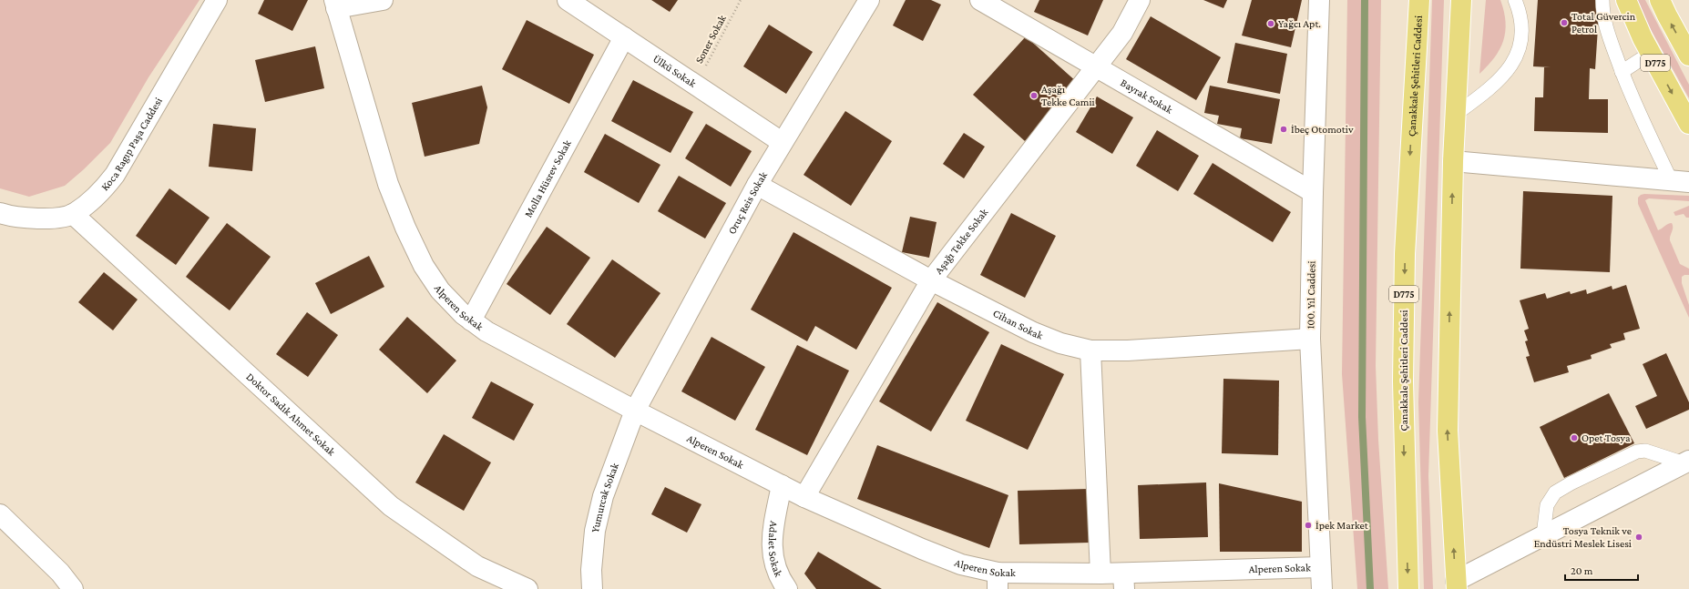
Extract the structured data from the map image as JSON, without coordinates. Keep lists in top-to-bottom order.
{
  "streets": {
    "main road": ["D775", "Çanakkale Şehitleri Caddesi"],
    "street": [
      "Ülkü Sokak",
      "Bayrak Sokak",
      "Koca Ragıp Paşa Caddesi",
      "Molla Hüsrev Sokak",
      "Oruç Reis Sokak",
      "Aşağı Tekke Sokak",
      "100. Yıl Caddesi",
      "Alperen Sokak",
      "Cihan Sokak",
      "Doktor Sadık Ahmet Sokak",
      "Yumurcak Sokak",
      "Adalet Sokak"
    ],
    "path": ["Soner Sokak"]
  },
  "crossings": [
    ["Soner Sokak", "Ülkü Sokak"],
    ["Ülkü Sokak", "Molla Hüsrev Sokak"],
    ["Ülkü Sokak", "Oruç Reis Sokak"],
    ["Bayrak Sokak", "Aşağı Tekke Sokak"],
    ["Bayrak Sokak", "100. Yıl Caddesi"],
    ["Koca Ragıp Paşa Caddesi", "Doktor Sadık Ahmet Sokak"],
    ["Molla Hüsrev Sokak", "Alperen Sokak"],
    ["Oruç Reis Sokak", "Alperen Sokak"],
    ["Oruç Reis Sokak", "Cihan Sokak"],
    ["Oruç Reis Sokak", "Yumurcak Sokak"],
    ["Aşağı Tekke Sokak", "Alperen Sokak"],
    ["Aşağı Tekke Sokak", "Cihan Sokak"],
    ["100. Yıl Caddesi", "Alperen Sokak"],
    ["100. Yıl Caddesi", "Cihan Sokak"],
    ["Alperen Sokak", "Yumurcak Sokak"],
    ["Alperen Sokak", "Adalet Sokak"]
  ],
  "places": [
    "Total Güvercin Petrol",
    "Yağcı Apt.",
    "Aşağı Tekke Camii",
    "İbeç Otomotiv",
    "Opet Tosya",
    "İpek Market",
    "Tosya Teknik ve Endüstri Meslek Lisesi"
  ],
  "scale_bar": "20 m"
}
